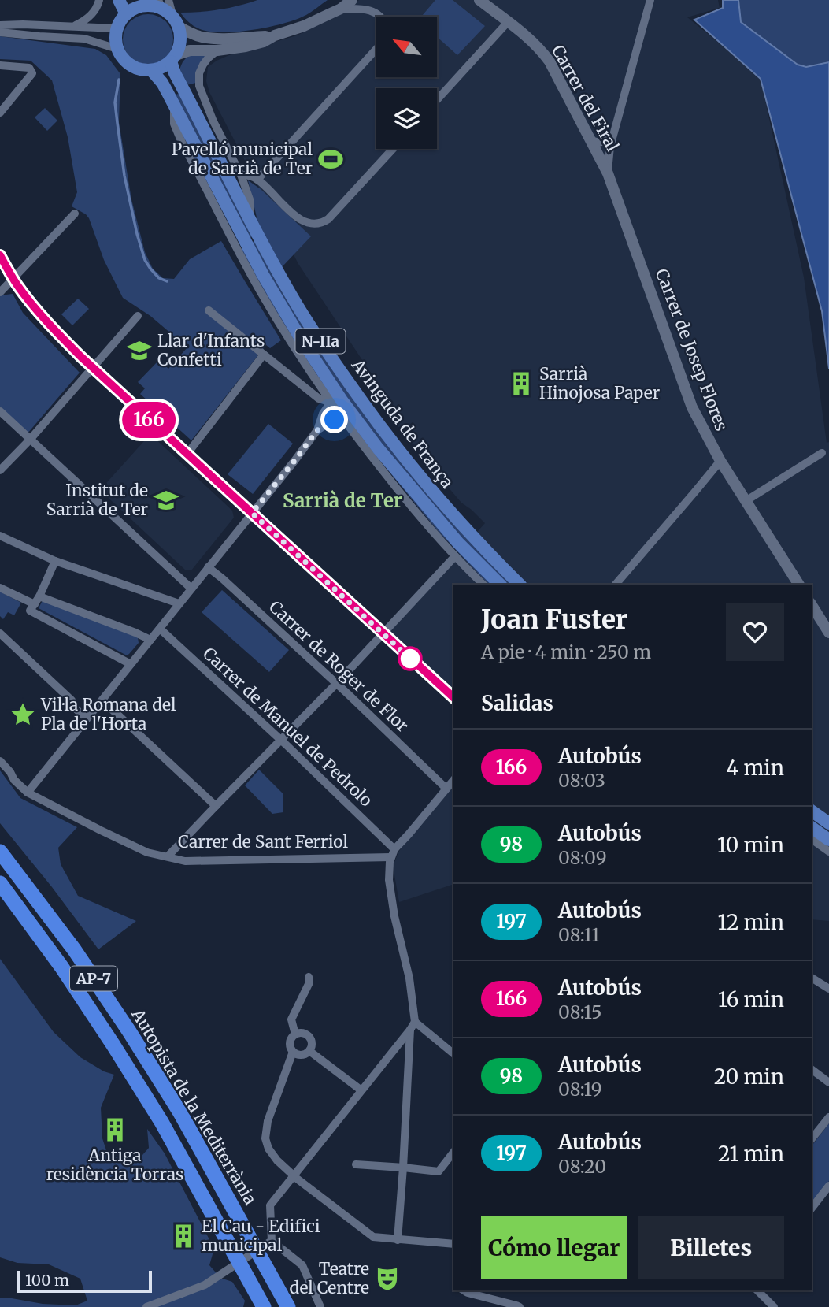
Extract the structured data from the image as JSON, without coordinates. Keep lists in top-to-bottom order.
{
  "streets": {
    "highway": ["AP-7", "Autopista de la Mediterrània"],
    "main road": ["N-IIa", "Avinguda de França"],
    "street": [
      "Carrer del Firal",
      "Carrer de Josep Flores",
      "Carrer de Roger de Flor",
      "Carrer de Manuel de Pedrolo",
      "Carrer de Sant Ferriol"
    ]
  },
  "crossings": [
    ["Carrer del Firal", "Carrer de Josep Flores"],
    ["Carrer de Manuel de Pedrolo", "Carrer de Sant Ferriol"]
  ],
  "districts": ["Sarrià de Ter"],
  "places": {
    "sports": ["Pavelló municipal de Sarrià de Ter"],
    "school or university": ["Llar d'Infants Confetti", "Institut de Sarrià de Ter"],
    "building": ["Sarrià Hinojosa Paper", "Antiga residència Torras", "El Cau - Edifici municipal"],
    "place": ["Vil·la Romana del Pla de l'Horta"],
    "theatre": ["Teatre del Centre"]
  },
  "lines": ["bus line 166"],
  "scale_bar": "100 m",
  "north": "top left",
  "page": {
    "on_map": "166",
    "heading": [
      ["Joan Fuster", "A pie · 4 min · 250 m"],
      "Salidas"
    ],
    "list": [
      {
        "mark": "166",
        "name": "Autobús",
        "note": "08:03",
        "value": "4 min"
      },
      {
        "mark": "98",
        "name": "Autobús",
        "note": "08:09",
        "value": "10 min"
      },
      {
        "mark": "197",
        "name": "Autobús",
        "note": "08:11",
        "value": "12 min"
      },
      {
        "mark": "166",
        "name": "Autobús",
        "note": "08:15",
        "value": "16 min"
      },
      {
        "mark": "98",
        "name": "Autobús",
        "note": "08:19",
        "value": "20 min"
      },
      {
        "mark": "197",
        "name": "Autobús",
        "note": "08:20",
        "value": "21 min"
      }
    ],
    "buttons": ["Cómo llegar", "Billetes"],
    "scale": "100 m"
  }
}
